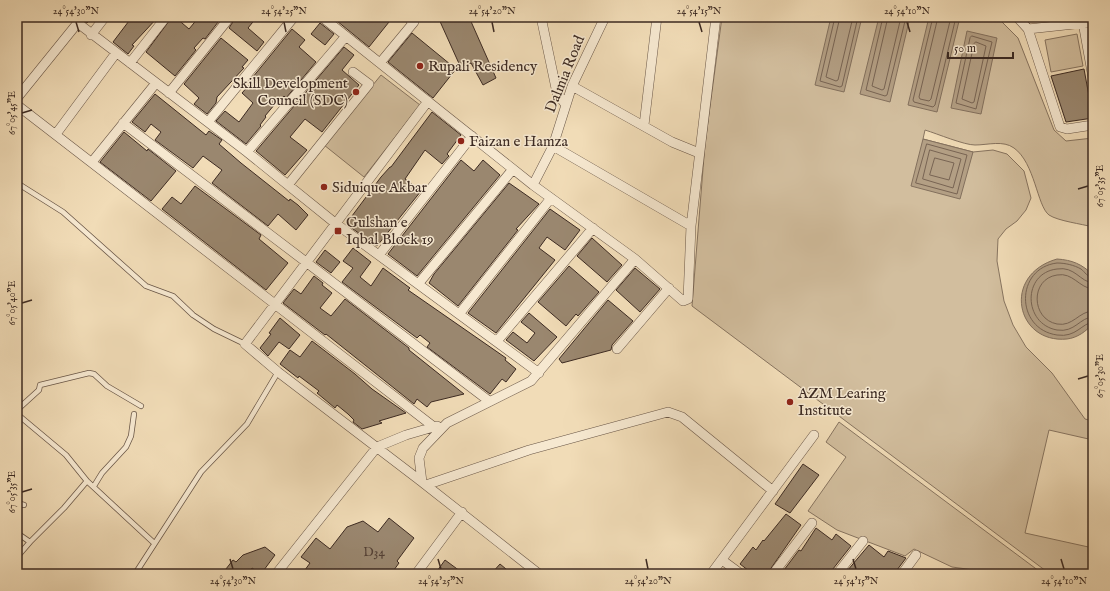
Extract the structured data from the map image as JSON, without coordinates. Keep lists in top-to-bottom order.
{
  "streets": {
    "street": ["Dalmia Road"]
  },
  "places": {
    "other": [
      "Rupali Residency",
      "Skill Development Council (SDC)",
      "Faizan e Hamza",
      "Siduique Akbar",
      "AZM Learing Institute"
    ],
    "transit": ["Gulshan e Iqbal Block 19"]
  },
  "house_numbers": ["D34"],
  "scale_bar": "50 m",
  "coordinates": [
    "24°54'30\"N",
    "24°54'25\"N",
    "24°54'20\"N",
    "24°54'15\"N",
    "24°54'10\"N",
    "67°05'45\"E",
    "67°05'35\"E",
    "67°05'40\"E",
    "67°05'30\"E"
  ]
}
